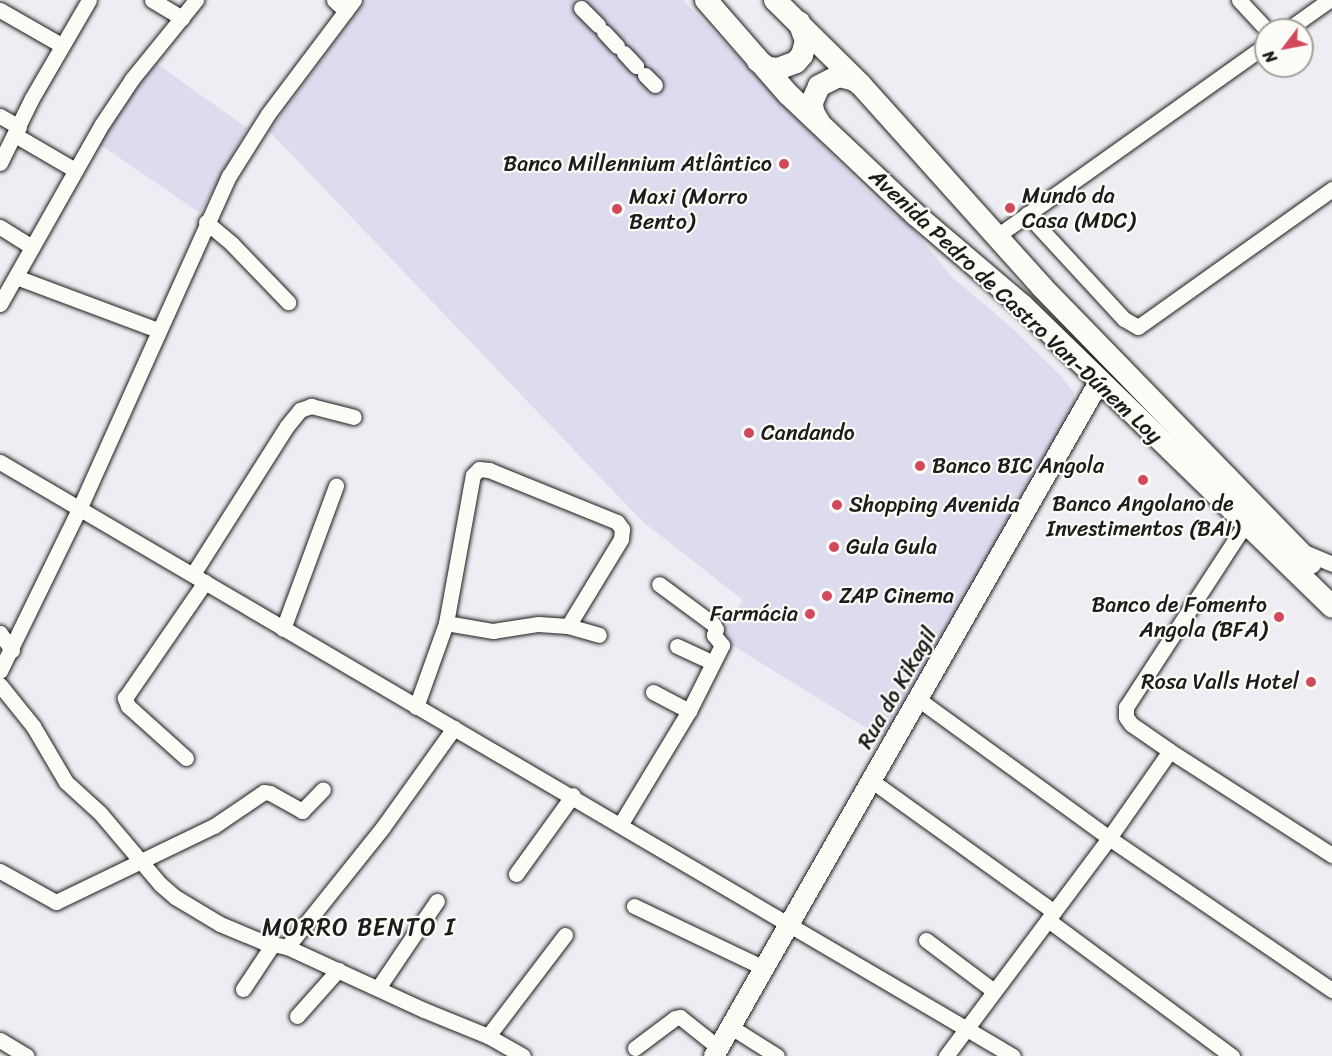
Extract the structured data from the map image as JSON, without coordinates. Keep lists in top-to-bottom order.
{
  "streets": {
    "highway": ["Avenida Pedro de Castro Van-Dúnem Loy"],
    "main road": ["Rua do Kikagil"]
  },
  "crossings": [
    ["Avenida Pedro de Castro Van-Dúnem Loy", "Rua do Kikagil"]
  ],
  "districts": ["MORRO BENTO I"],
  "places": [
    "Banco Millennium Atlântico",
    "Mundo da Casa (MDC)",
    "Maxi (Morro Bento)",
    "Candando",
    "Banco BIC Angola",
    "Banco Angolano de Investimentos (BAI)",
    "Shopping Avenida",
    "Gula Gula",
    "ZAP Cinema",
    "Farmácia",
    "Banco de Fomento Angola (BFA)",
    "Rosa Valls Hotel"
  ],
  "north": "bottom left"
}
